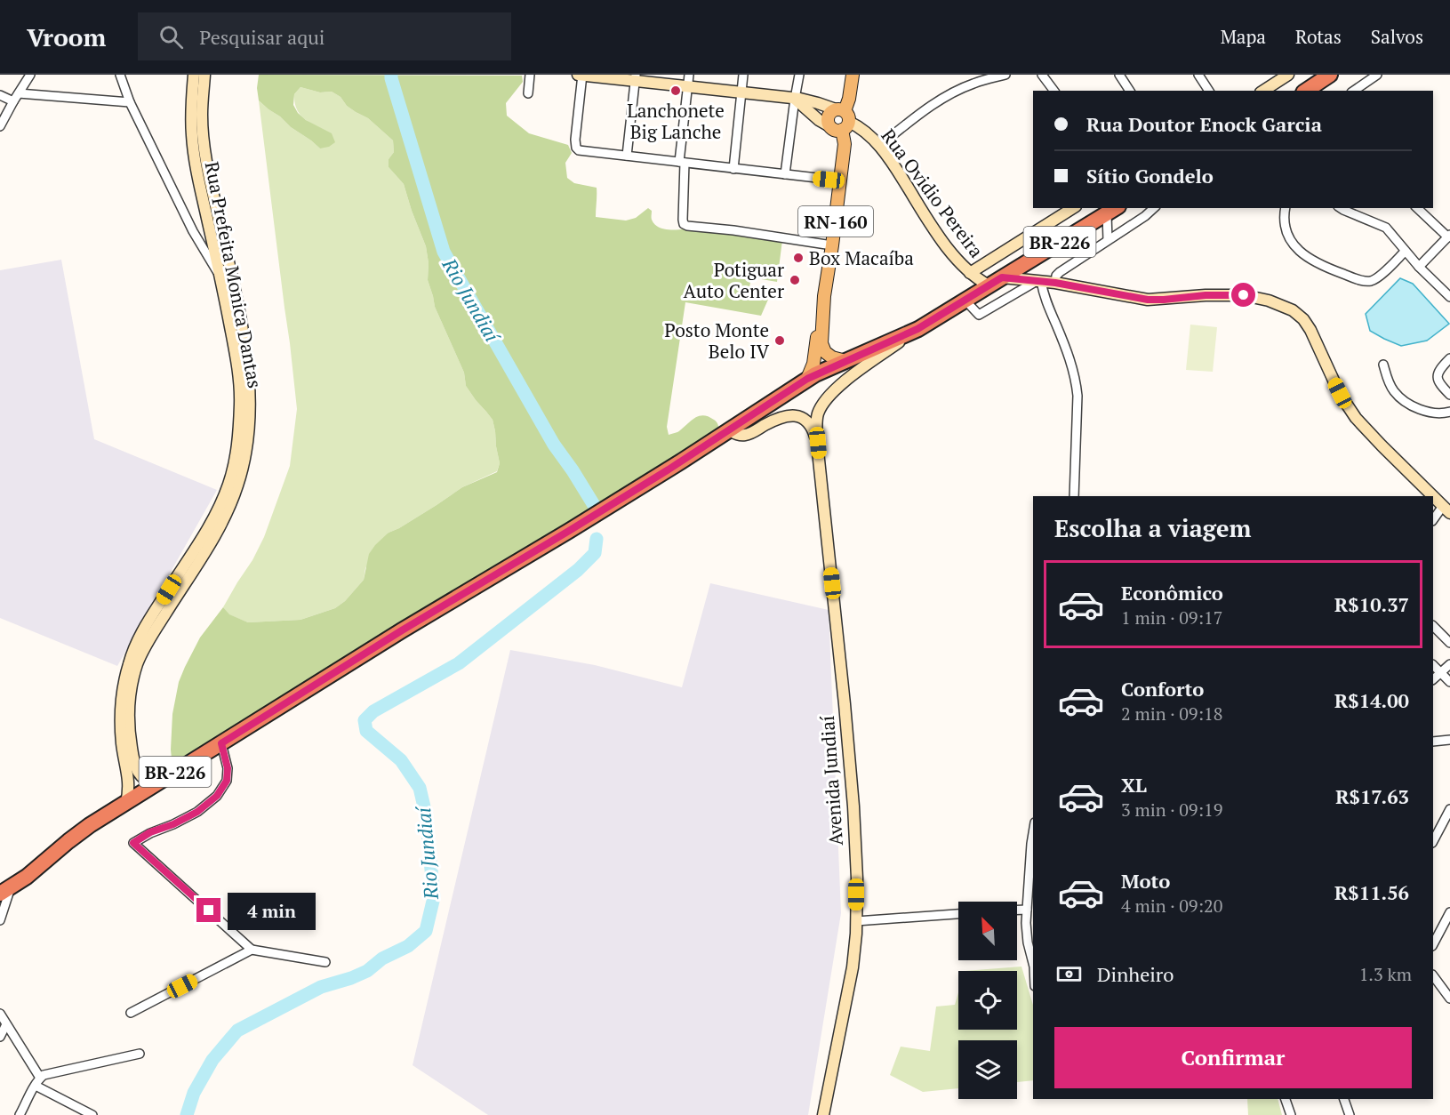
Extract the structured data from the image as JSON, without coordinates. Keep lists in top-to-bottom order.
{
  "streets": {
    "highway": ["BR-226"],
    "main road": [
      "Rua Ovidio Pereira",
      "RN-160",
      "Rua Prefeita Monica Dantas",
      "Avenida Jundiaí"
    ]
  },
  "crossings": [
    ["Rua Ovidio Pereira", "RN-160"],
    ["Rua Ovidio Pereira", "BR-226"],
    ["RN-160", "BR-226"],
    ["BR-226", "Rua Prefeita Monica Dantas"],
    ["BR-226", "Avenida Jundiaí"]
  ],
  "water": ["Rio Jundiaí"],
  "places": [
    "Lanchonete Big Lanche",
    "Box Macaíba",
    "Potiguar Auto Center",
    "Posto Monte Belo IV"
  ],
  "north": "top left",
  "page": {
    "header": "Vroom",
    "search": "Pesquisar aqui",
    "nav": ["Mapa", "Rotas", "Salvos"],
    "banner": ["Rua Doutor Enock Garcia", "Sítio Gondelo"],
    "heading": "Escolha a viagem",
    "list": [
      {
        "name": "Econômico",
        "note": "1 min · 09:17",
        "value": "R$10.37"
      },
      {
        "name": "Conforto",
        "note": "2 min · 09:18",
        "value": "R$14.00"
      },
      {
        "name": "XL",
        "note": "3 min · 09:19",
        "value": "R$17.63"
      },
      {
        "name": "Moto",
        "note": "4 min · 09:20",
        "value": "R$11.56"
      }
    ],
    "bubble": "4 min",
    "pay": ["Dinheiro", "1.3 km"],
    "buttons": "Confirmar"
  }
}
